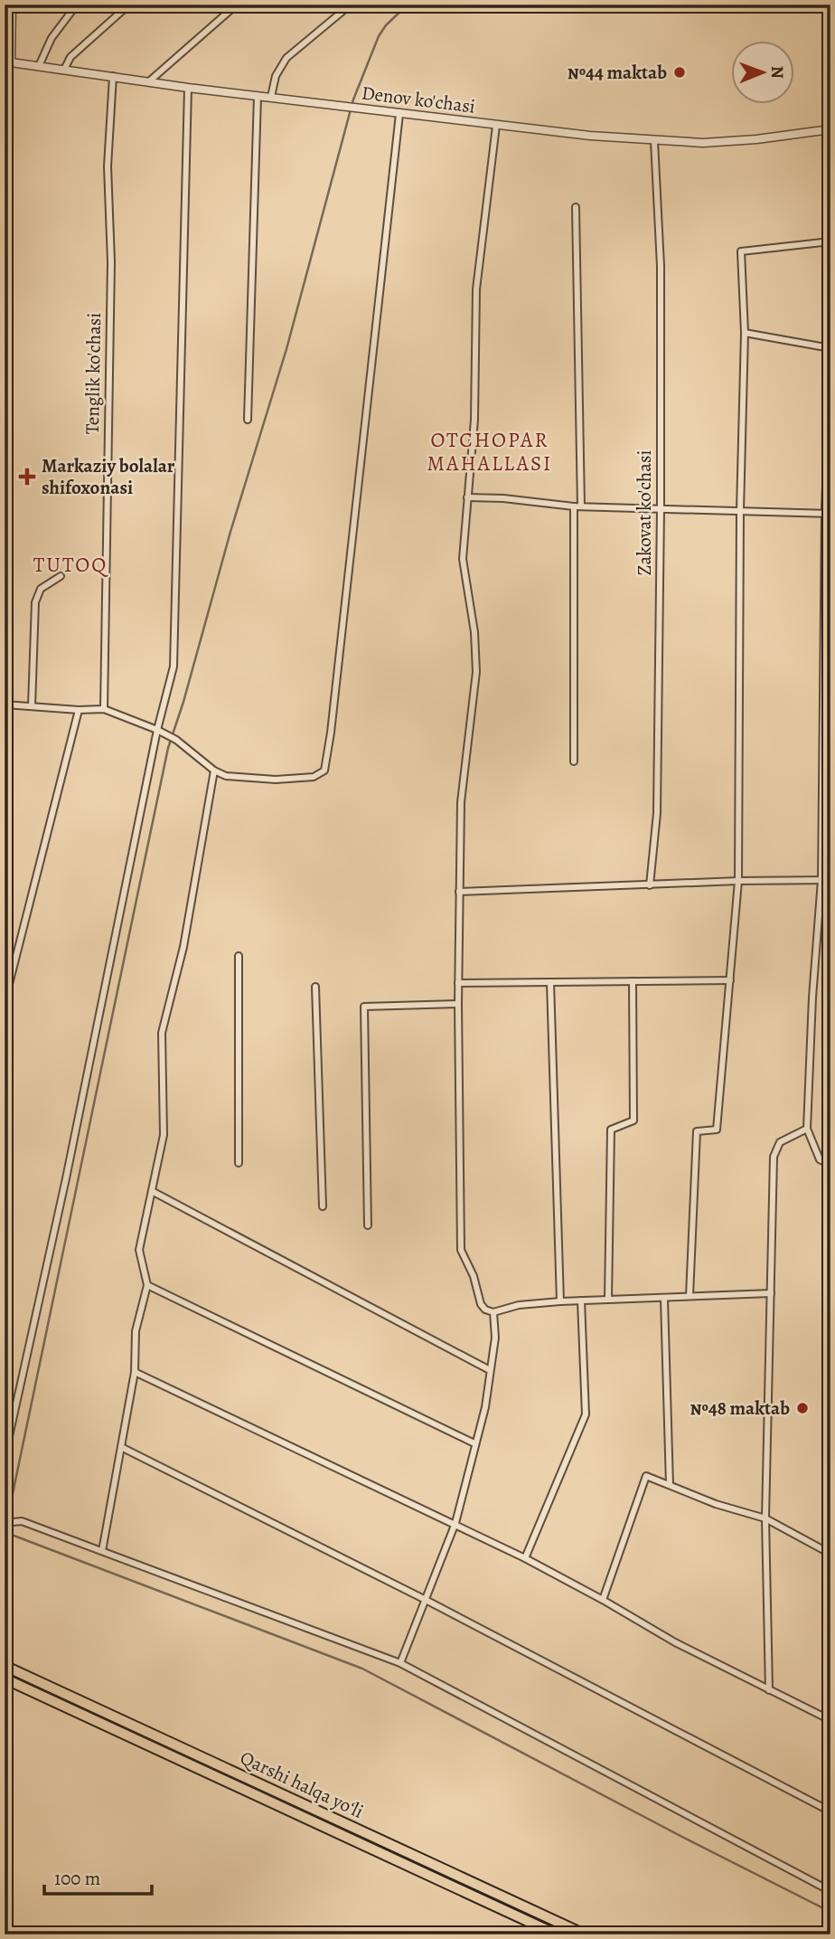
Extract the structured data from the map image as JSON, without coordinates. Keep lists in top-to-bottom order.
{
  "streets": {
    "highway": ["Qarshi halqa yoʻli"],
    "street": ["Denov ko'chasi", "Tenglik ko'chasi", "Zakovat ko'chasi"]
  },
  "crossings": [
    ["Denov ko'chasi", "Tenglik ko'chasi"],
    ["Denov ko'chasi", "Zakovat ko'chasi"]
  ],
  "districts": ["OTCHOPAR MAHALLASI", "TUTOQ"],
  "places": {
    "other": ["№44 maktab", "№48 maktab"],
    "health": ["Markaziy bolalar shifoxonasi"]
  },
  "scale_bar": "100 m",
  "north": "right"
}
